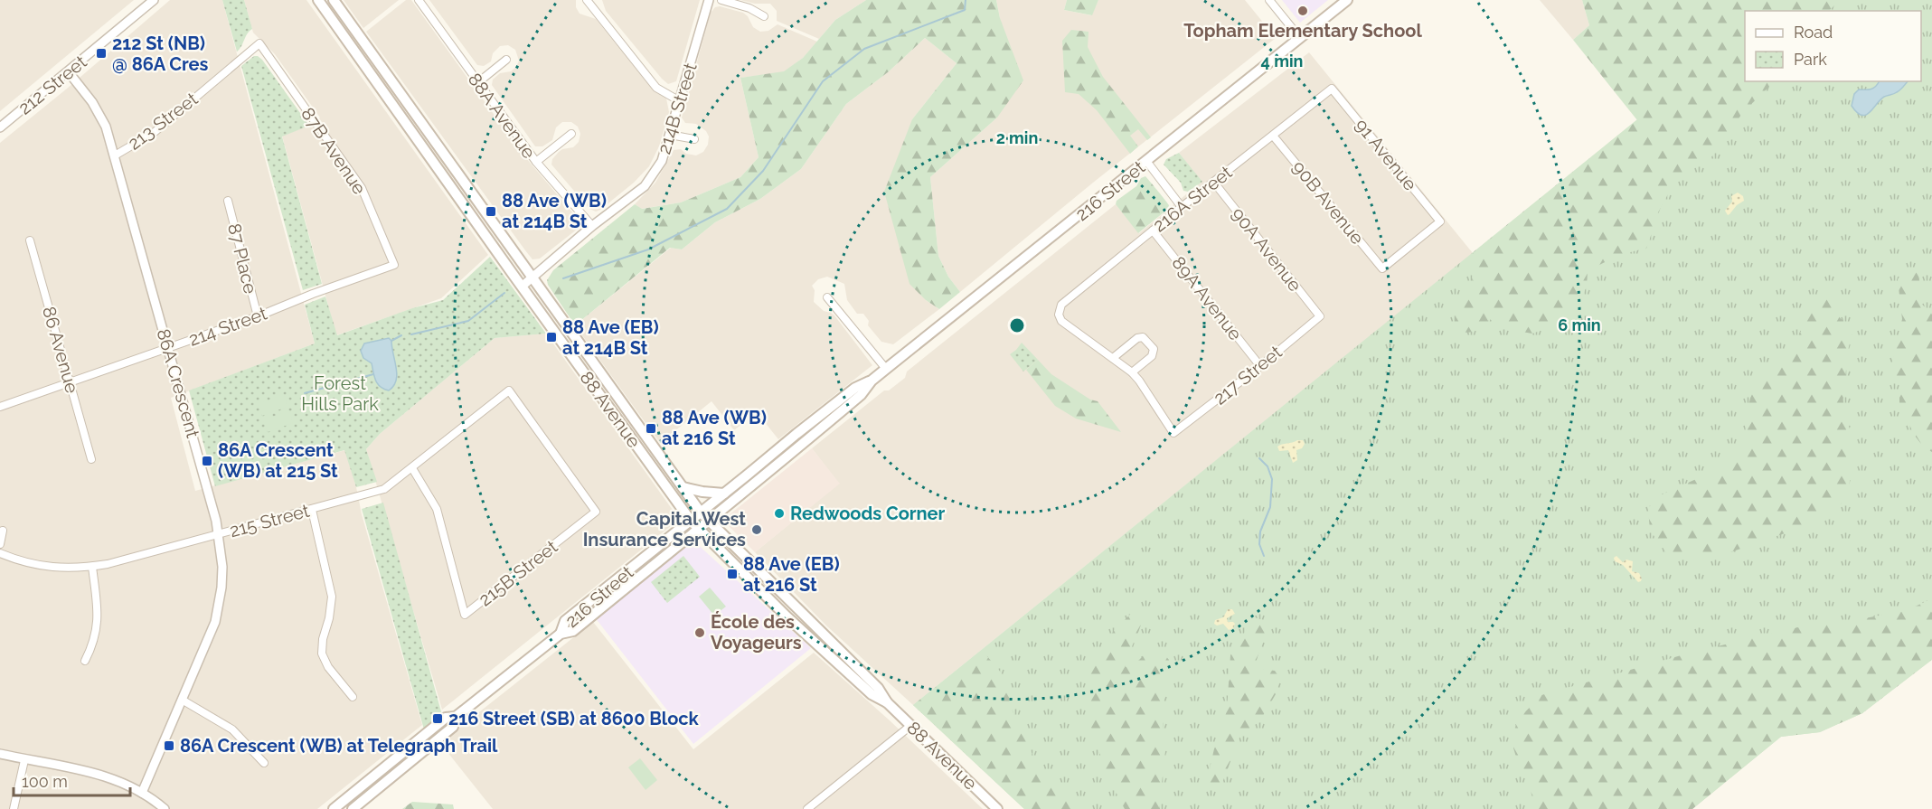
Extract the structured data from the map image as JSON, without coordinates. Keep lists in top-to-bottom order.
{
  "streets": {
    "main road": ["216 Street", "88 Avenue"],
    "street": [
      "212 Street",
      "214B Street",
      "88A Avenue",
      "213 Street",
      "87B Avenue",
      "91 Avenue",
      "216A Street",
      "90B Avenue",
      "90A Avenue",
      "87 Place",
      "89A Avenue",
      "214 Street",
      "86 Avenue",
      "217 Street",
      "86A Crescent",
      "215 Street",
      "215B Street"
    ]
  },
  "crossings": [
    ["212 Street", "86A Crescent"],
    ["214B Street", "88A Avenue"],
    ["214B Street", "88 Avenue"],
    ["213 Street", "87B Avenue"],
    ["213 Street", "86A Crescent"],
    ["87B Avenue", "214 Street"],
    ["91 Avenue", "216A Street"],
    ["91 Avenue", "90B Avenue"],
    ["216 Street", "88 Avenue"],
    ["216A Street", "90B Avenue"],
    ["216A Street", "90A Avenue"],
    ["216A Street", "89A Avenue"],
    ["90A Avenue", "217 Street"],
    ["87 Place", "214 Street"],
    ["89A Avenue", "217 Street"],
    ["214 Street", "86 Avenue"],
    ["214 Street", "86A Crescent"],
    ["86A Crescent", "215 Street"],
    ["215 Street", "215B Street"]
  ],
  "parks": ["Forest Hills Park"],
  "places": {
    "other": [
      "Topham Elementary School",
      "Redwoods Corner",
      "Capital West Insurance Services",
      "École des Voyageurs"
    ],
    "transit": [
      "212 St (NB) @ 86A Cres",
      "88 Ave (WB) at 214B St",
      "88 Ave (EB) at 214B St",
      "88 Ave (WB) at 216 St",
      "86A Crescent (WB) at 215 St",
      "88 Ave (EB) at 216 St",
      "216 Street (SB) at 8600 Block",
      "86A Crescent (WB) at Telegraph Trail"
    ]
  },
  "legend": ["Road", "Park"],
  "scale_bar": "100 m",
  "rings": ["4 min", "2 min", "6 min"]
}
